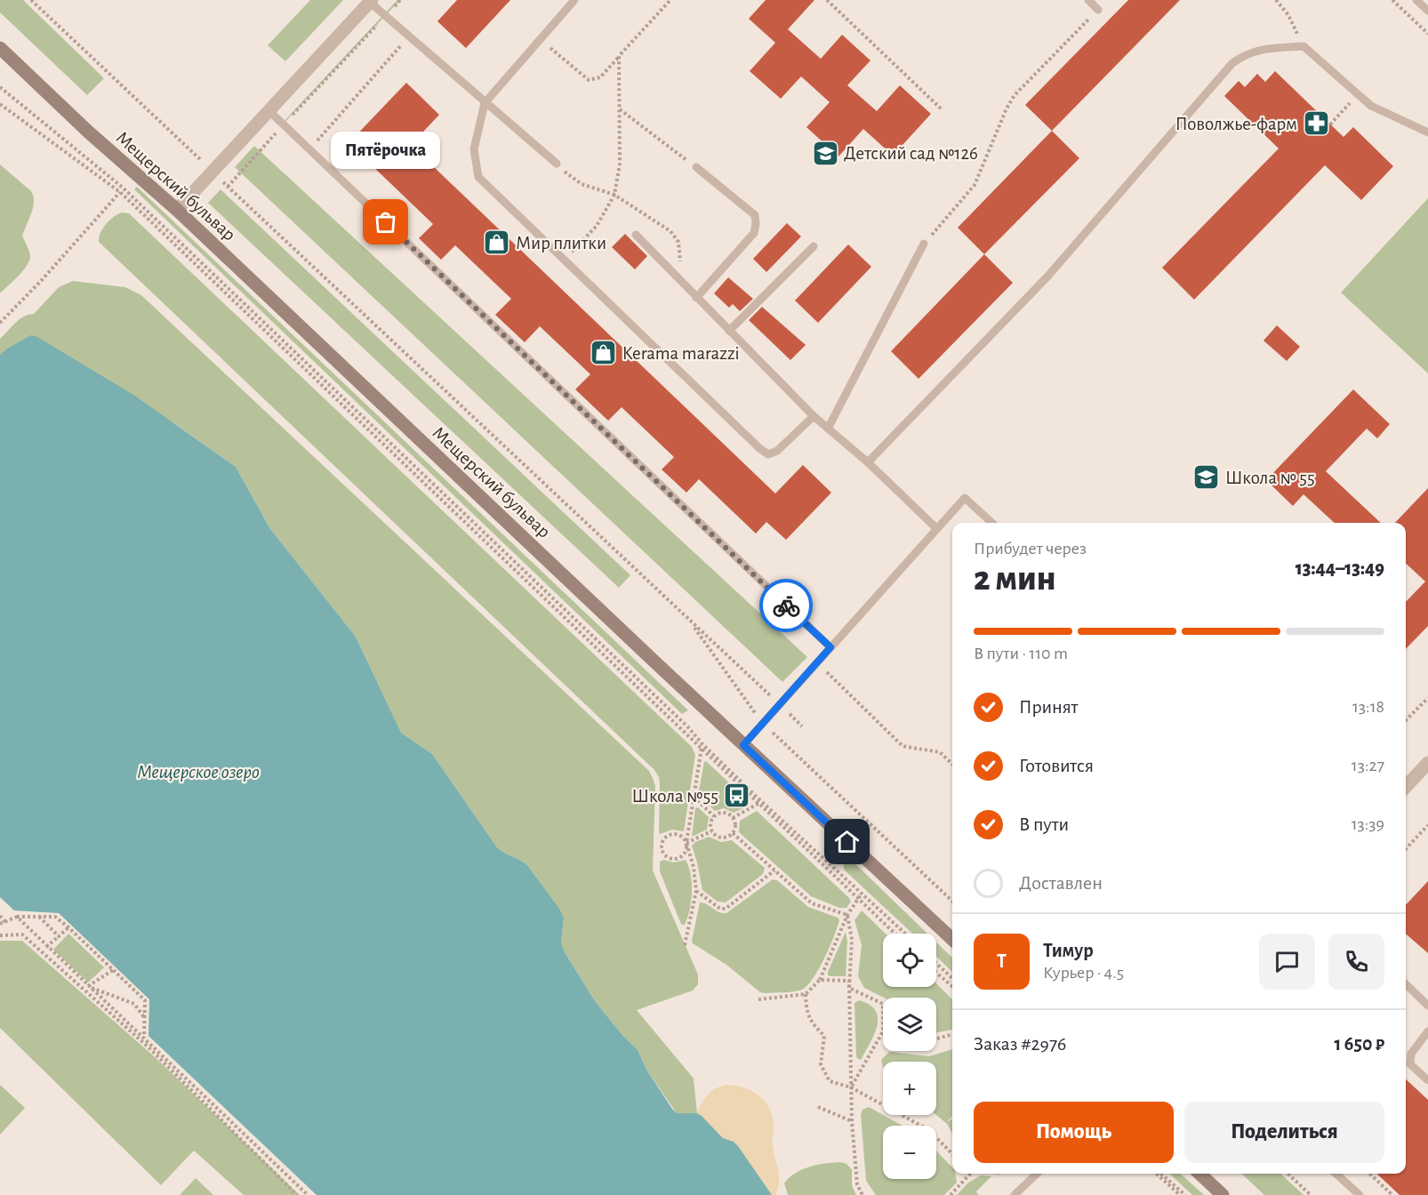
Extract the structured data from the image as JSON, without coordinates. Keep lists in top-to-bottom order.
{
  "streets": {
    "main road": ["Мещерский бульвар"]
  },
  "water": ["Мещерское озеро"],
  "places": {
    "pharmacy": ["Поволжье-фарм"],
    "school or university": ["Детский сад №126", "Школа № 55"],
    "other": ["Пятёрочка"],
    "shop": ["Мир плитки", "Kerama marazzi"],
    "bus stop": ["Школа №55"]
  },
  "page": {
    "bubble": "Пятёрочка",
    "heading": ["2 мин", "Прибудет через", "13:44–13:49"],
    "panel": [
      "Тимур",
      "Курьер · 4.5",
      "Заказ #2976",
      "1 650 ₽"
    ],
    "bar": "В пути · 110 m",
    "list": [
      ["Принят", "13:18"],
      ["Готовится", "13:27"],
      ["В пути", "13:39"],
      "Доставлен"
    ],
    "map_buttons": ["+", "−"],
    "round": "Т",
    "buttons": ["Помощь", "Поделиться"]
  }
}
